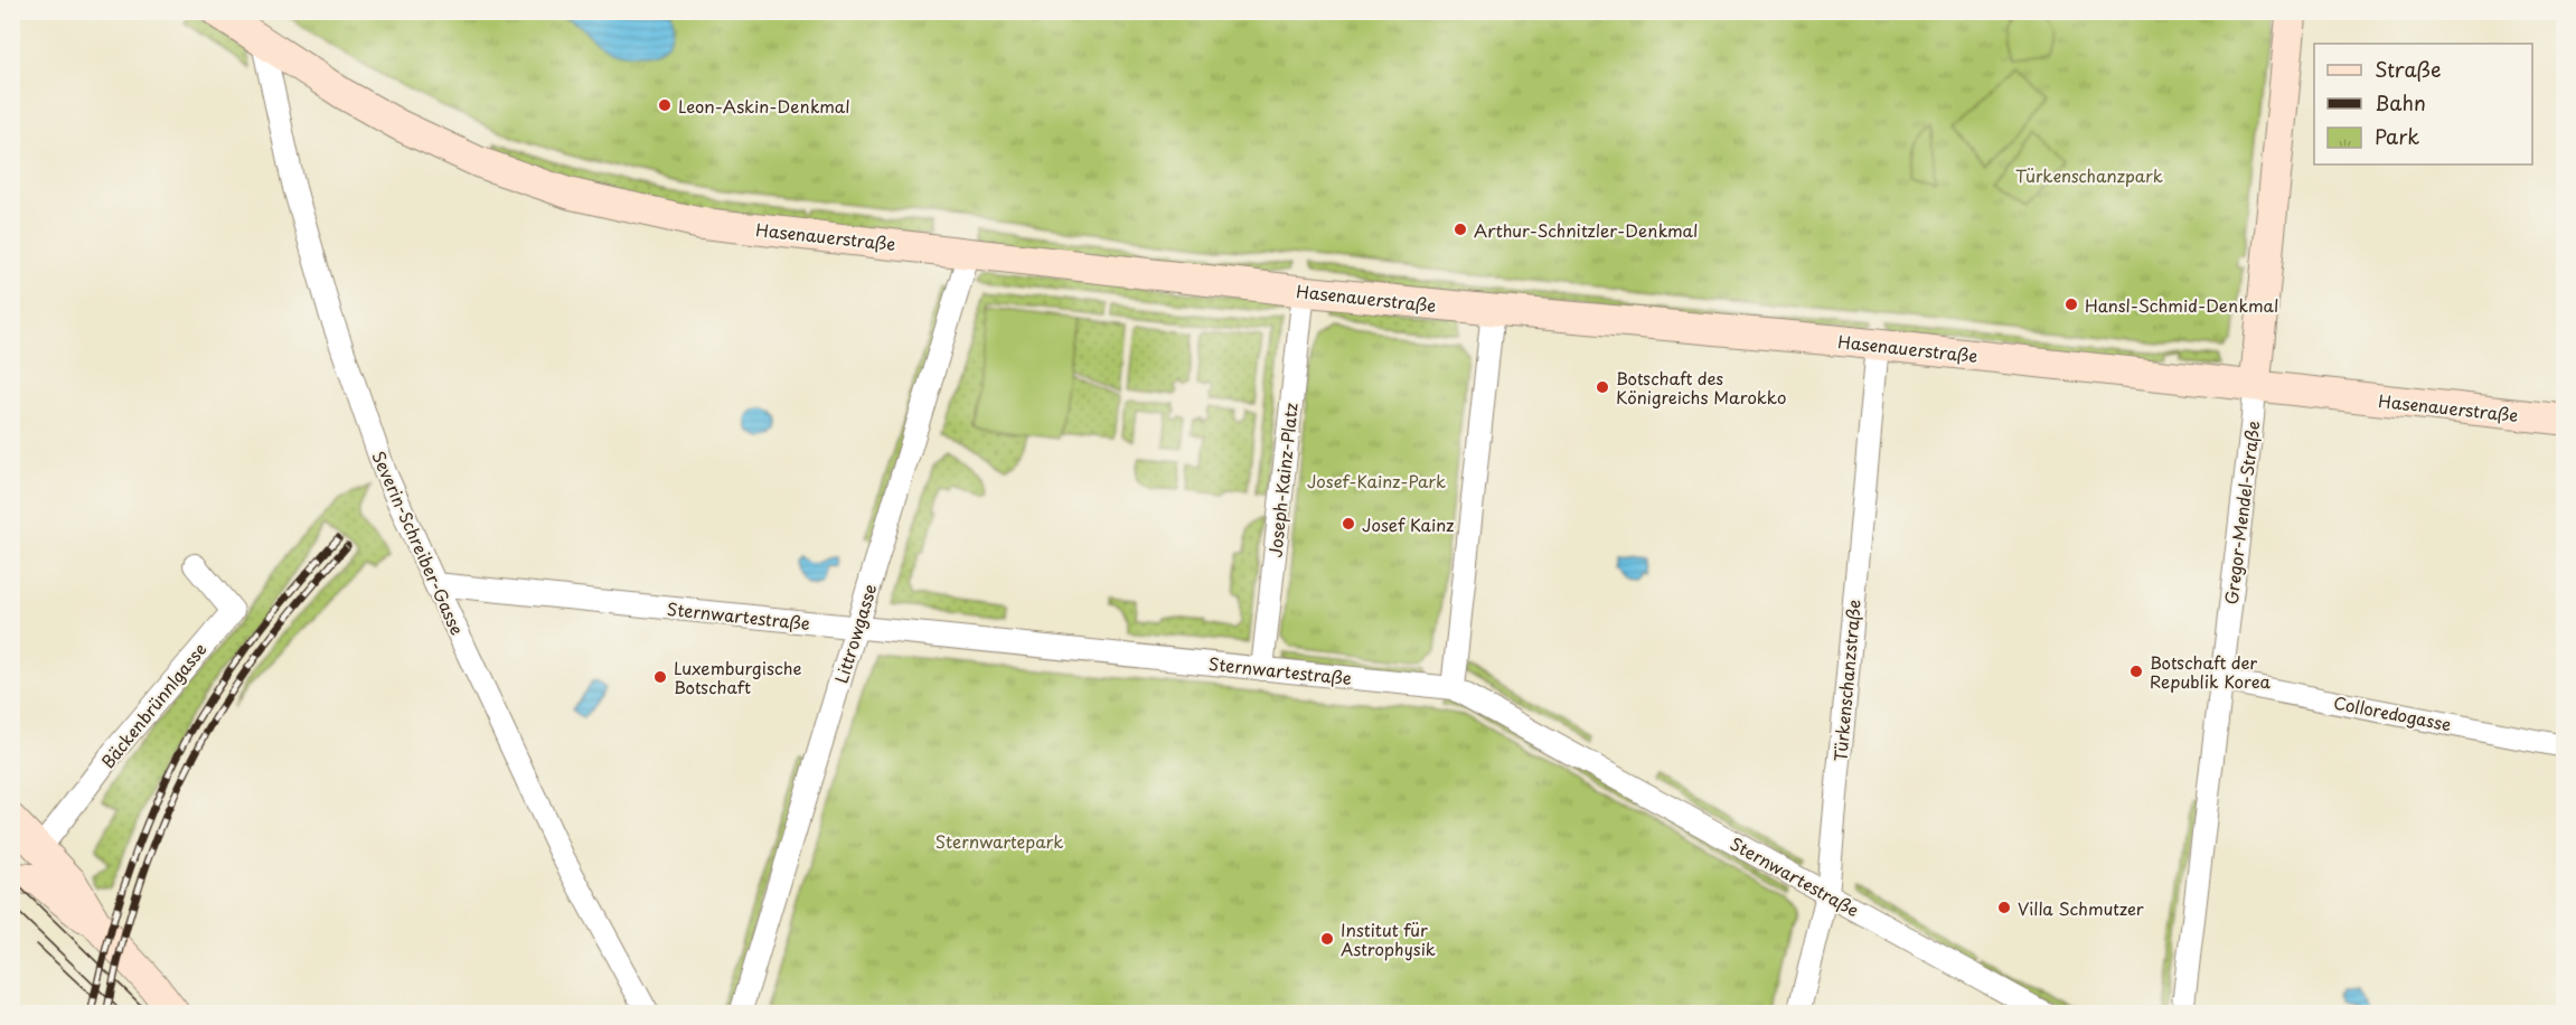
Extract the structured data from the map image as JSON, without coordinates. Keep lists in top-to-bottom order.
{
  "streets": {
    "street": [
      "Hasenauerstraße",
      "Joseph-Kainz-Platz",
      "Gregor-Mendel-Straße",
      "Severin-Schreiber-Gasse",
      "Sternwartestraße",
      "Littrowgasse",
      "Türkenschanzstraße",
      "Bäckenbrünnlgasse",
      "Colloredogasse"
    ]
  },
  "crossings": [
    ["Hasenauerstraße", "Joseph-Kainz-Platz"],
    ["Hasenauerstraße", "Gregor-Mendel-Straße"],
    ["Hasenauerstraße", "Severin-Schreiber-Gasse"],
    ["Hasenauerstraße", "Littrowgasse"],
    ["Hasenauerstraße", "Türkenschanzstraße"],
    ["Joseph-Kainz-Platz", "Sternwartestraße"],
    ["Gregor-Mendel-Straße", "Colloredogasse"],
    ["Severin-Schreiber-Gasse", "Sternwartestraße"],
    ["Sternwartestraße", "Littrowgasse"],
    ["Sternwartestraße", "Türkenschanzstraße"]
  ],
  "parks": ["Türkenschanzpark", "Josef-Kainz-Park", "Sternwartepark"],
  "places": [
    "Leon-Askin-Denkmal",
    "Arthur-Schnitzler-Denkmal",
    "Hansl-Schmid-Denkmal",
    "Botschaft des Königreichs Marokko",
    "Josef Kainz",
    "Botschaft der Republik Korea",
    "Luxemburgische Botschaft",
    "Villa Schmutzer",
    "Institut für Astrophysik"
  ],
  "legend": ["Straße", "Bahn", "Park"]
}
